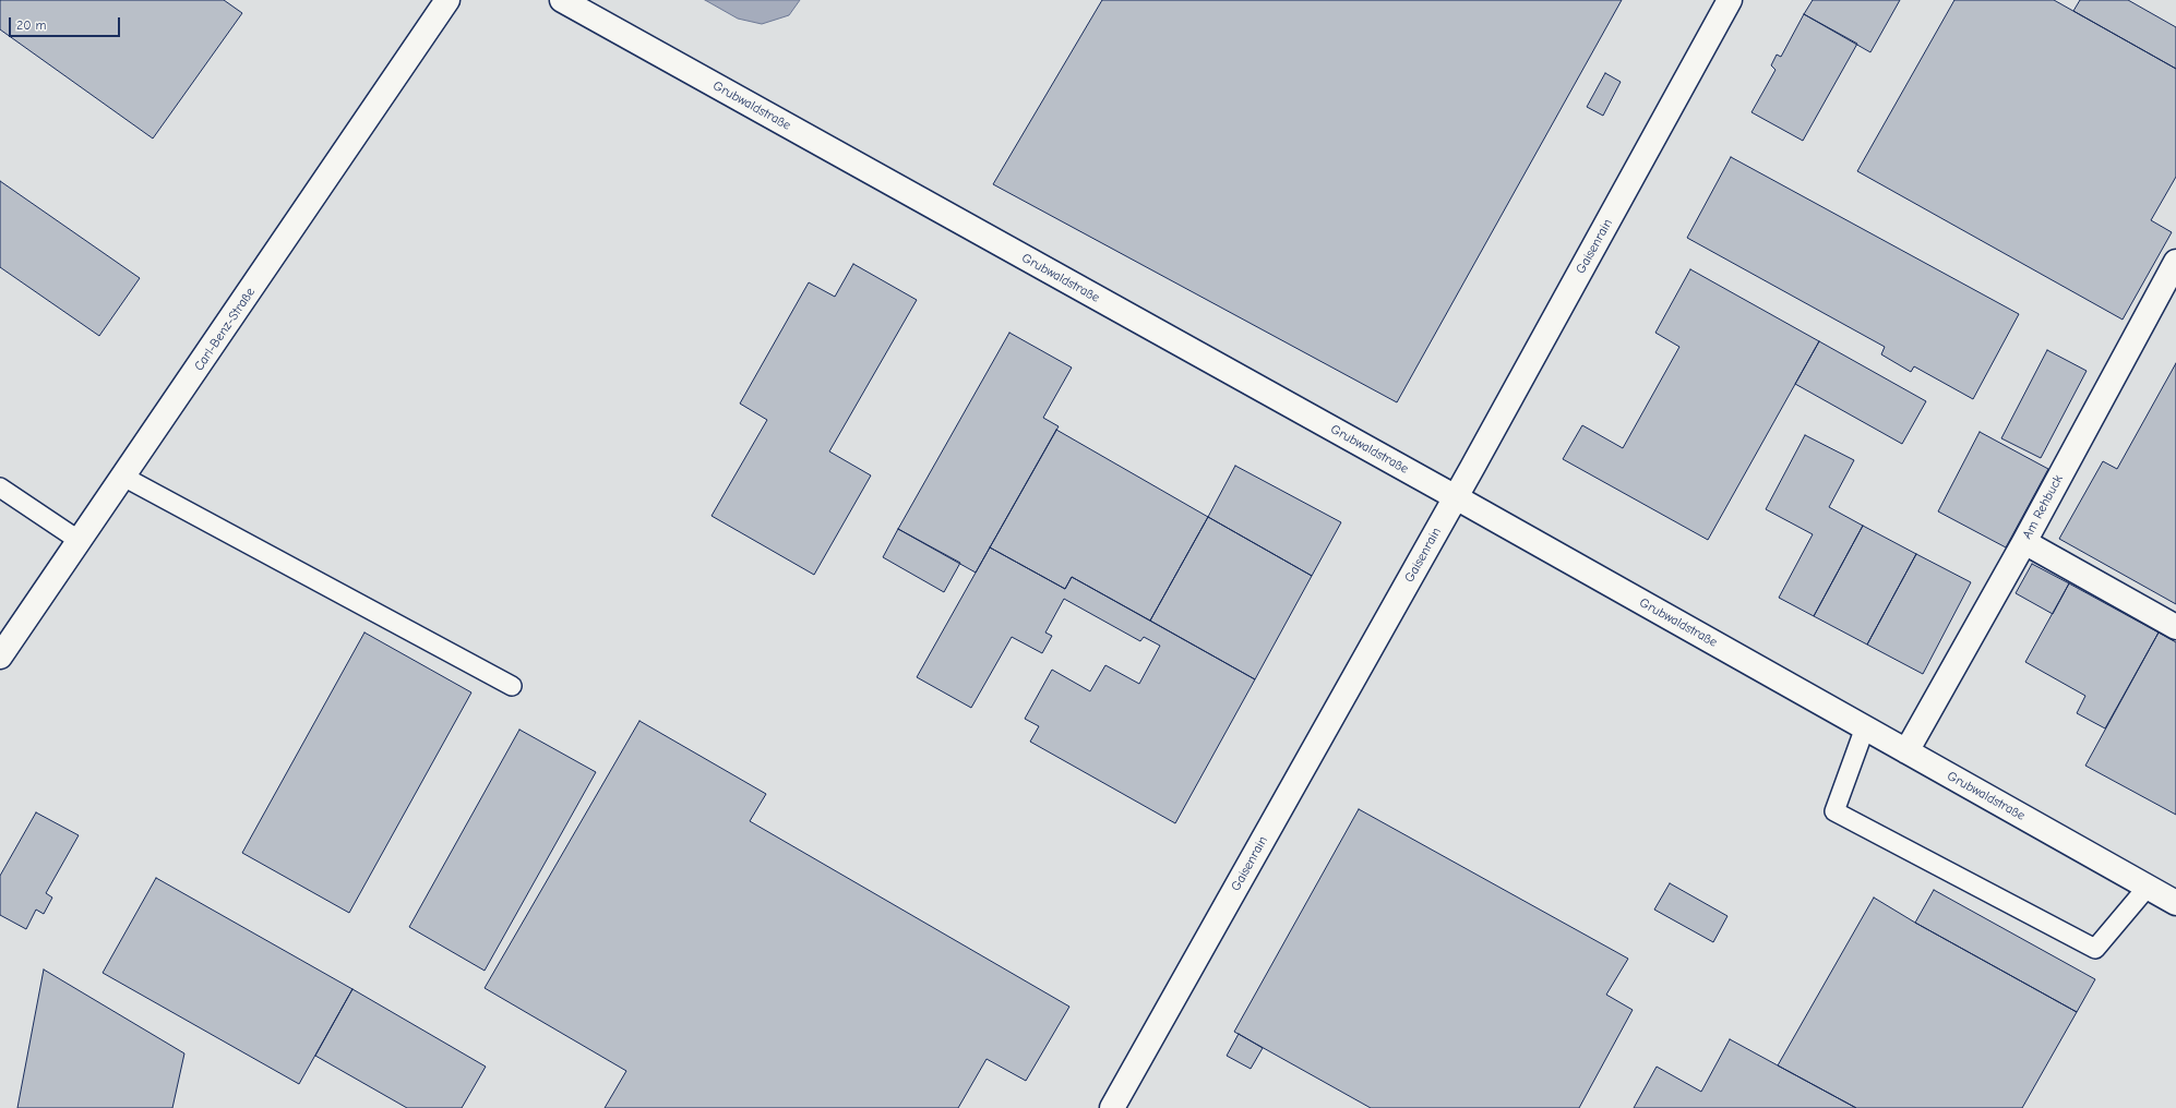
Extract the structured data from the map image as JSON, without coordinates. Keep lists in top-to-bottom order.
{
  "streets": {
    "street": [
      "Grubwaldstraße",
      "Gaisenrain",
      "Carl-Benz-Straße",
      "Am Rehbuck"
    ]
  },
  "crossings": [
    ["Grubwaldstraße", "Gaisenrain"],
    ["Grubwaldstraße", "Am Rehbuck"]
  ],
  "scale_bar": "20 m"
}
